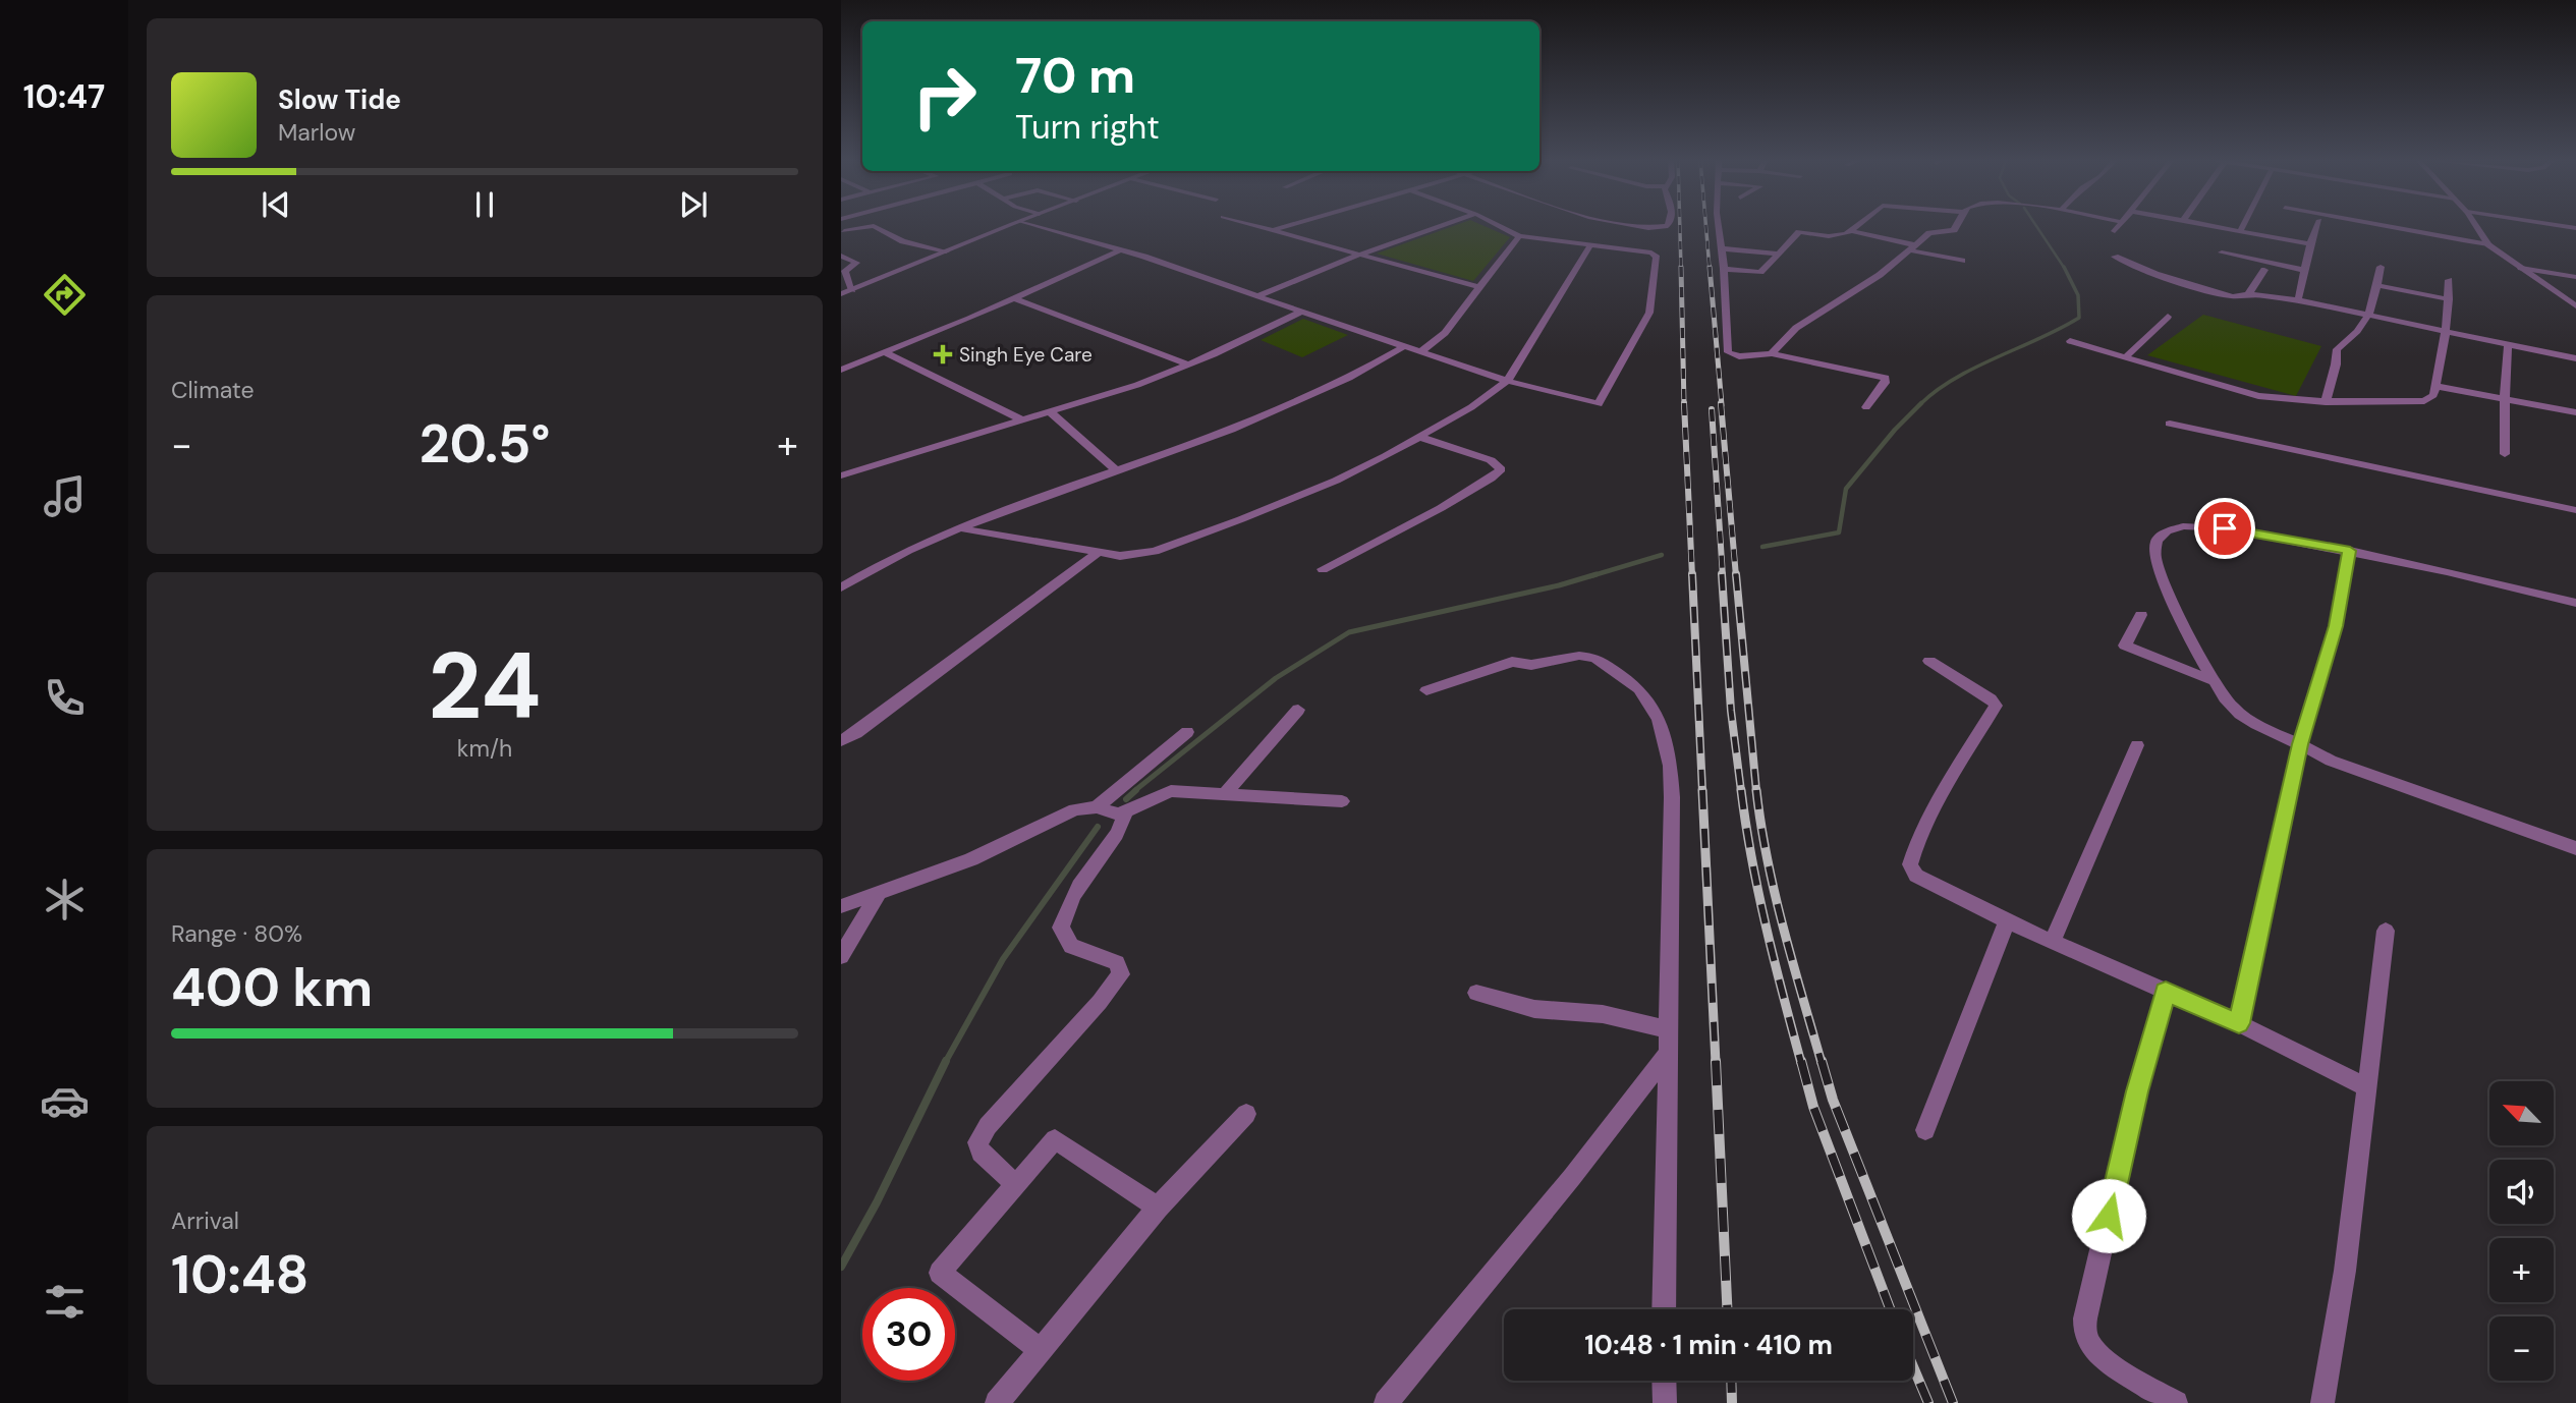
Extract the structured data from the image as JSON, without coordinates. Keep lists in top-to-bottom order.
{
  "places": {
    "health": ["Singh Eye Care"]
  },
  "north": "top left",
  "page": {
    "tabs": "10:47",
    "turn": ["70 m", "Turn right"],
    "song": ["Slow Tide", "Marlow"],
    "tile": [
      "Climate",
      ["24", "km/h"],
      ["Range · 80%", "400 km"],
      ["Arrival", "10:48"]
    ],
    "heat": ["−", "20.5°", "+"],
    "map_buttons": ["+", "−"],
    "limit": "30",
    "trip": "10:48 · 1 min · 410 m"
  }
}
